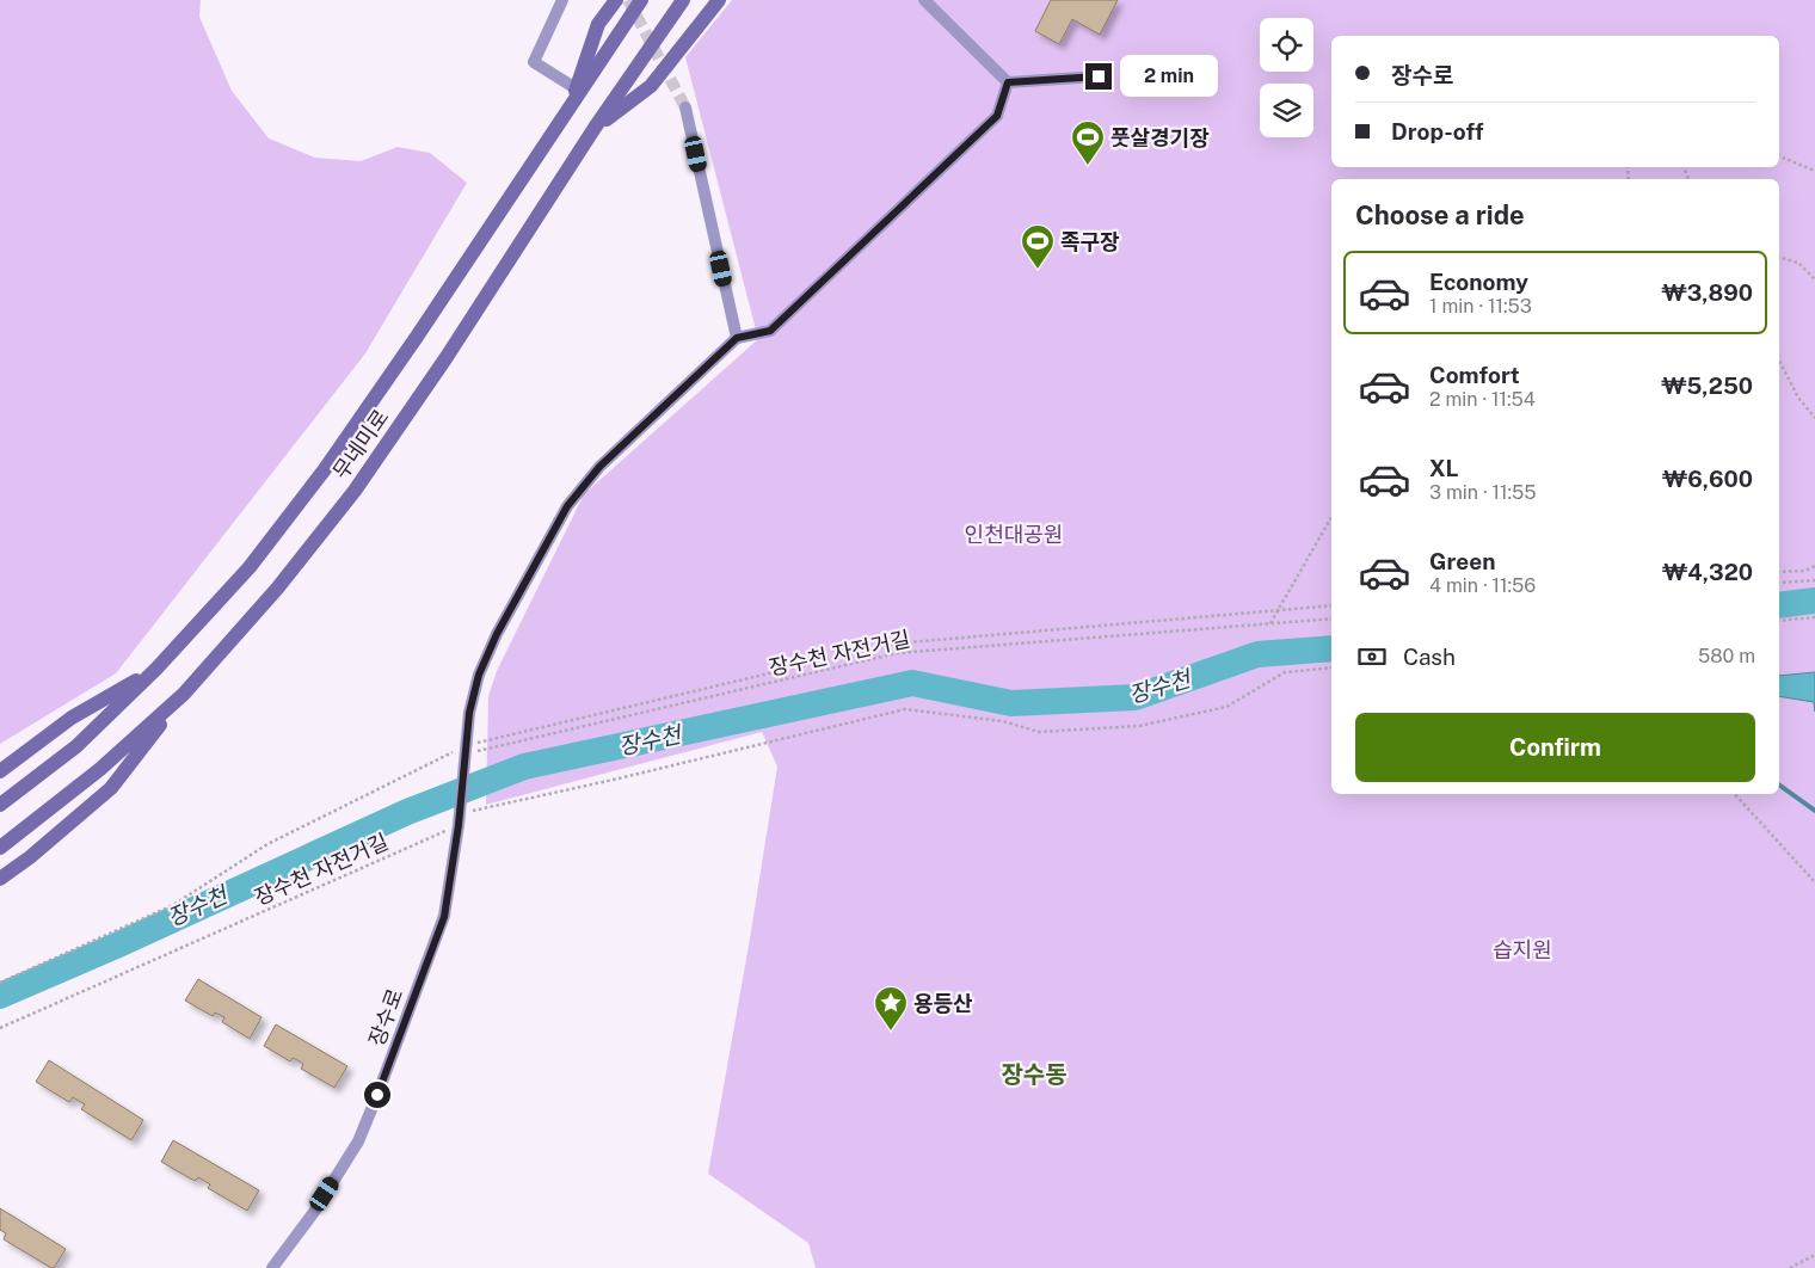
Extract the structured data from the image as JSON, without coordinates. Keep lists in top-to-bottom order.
{
  "streets": {
    "main road": ["무네미로"],
    "street": ["장수로"],
    "path": ["장수천 자전거길"]
  },
  "crossings": [
    ["장수천 자전거길", "장수로"]
  ],
  "districts": ["장수동"],
  "water": ["장수천"],
  "parks": ["인천대공원", "습지원"],
  "places": {
    "sports": ["풋살경기장", "족구장"],
    "place": ["용등산"]
  },
  "page": {
    "banner": ["장수로", "Drop-off"],
    "bubble": "2 min",
    "heading": "Choose a ride",
    "list": [
      {
        "name": "Economy",
        "note": "1 min · 11:53",
        "value": "₩3,890"
      },
      {
        "name": "Comfort",
        "note": "2 min · 11:54",
        "value": "₩5,250"
      },
      {
        "name": "XL",
        "note": "3 min · 11:55",
        "value": "₩6,600"
      },
      {
        "name": "Green",
        "note": "4 min · 11:56",
        "value": "₩4,320"
      }
    ],
    "pay": ["Cash", "580 m"],
    "buttons": "Confirm"
  }
}
